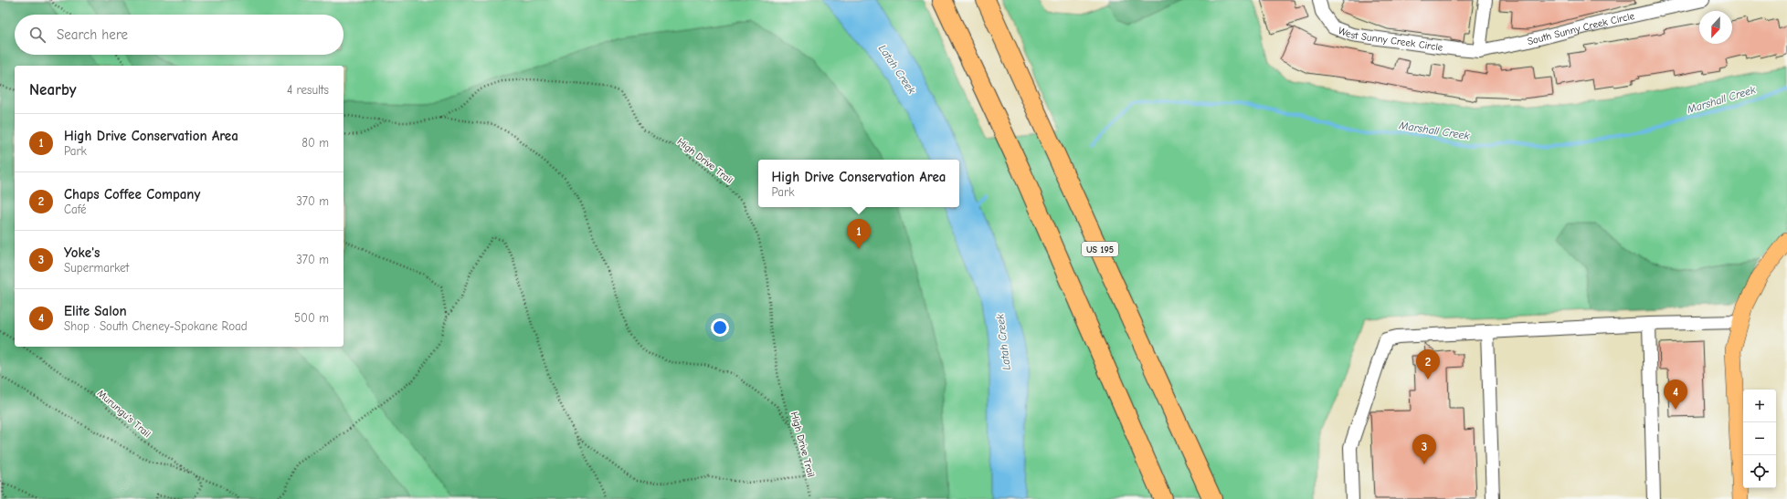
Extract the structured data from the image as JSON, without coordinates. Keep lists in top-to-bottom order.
{
  "streets": {
    "highway": ["US 195"],
    "street": ["South Sunny Creek Circle", "West Sunny Creek Circle"],
    "path": ["High Drive Trail", "Murungu's Trail"]
  },
  "crossings": [
    ["South Sunny Creek Circle", "West Sunny Creek Circle"]
  ],
  "water": ["Latah Creek", "Marshall Creek"],
  "north": "bottom",
  "page": {
    "search": "Search here",
    "heading": ["Nearby", "4 results"],
    "list": [
      {
        "mark": "1",
        "name": "High Drive Conservation Area",
        "note": "Park",
        "value": "80 m"
      },
      {
        "mark": "2",
        "name": "Chaps Coffee Company",
        "note": "Café",
        "value": "370 m"
      },
      {
        "mark": "3",
        "name": "Yoke's",
        "note": "Supermarket",
        "value": "370 m"
      },
      {
        "mark": "4",
        "name": "Elite Salon",
        "note": "Shop · South Cheney-Spokane Road",
        "value": "500 m"
      }
    ],
    "popup": ["High Drive Conservation Area", "Park"],
    "pins": [
      "1",
      "2",
      "4",
      "3"
    ],
    "map_buttons": ["+", "−"]
  }
}
